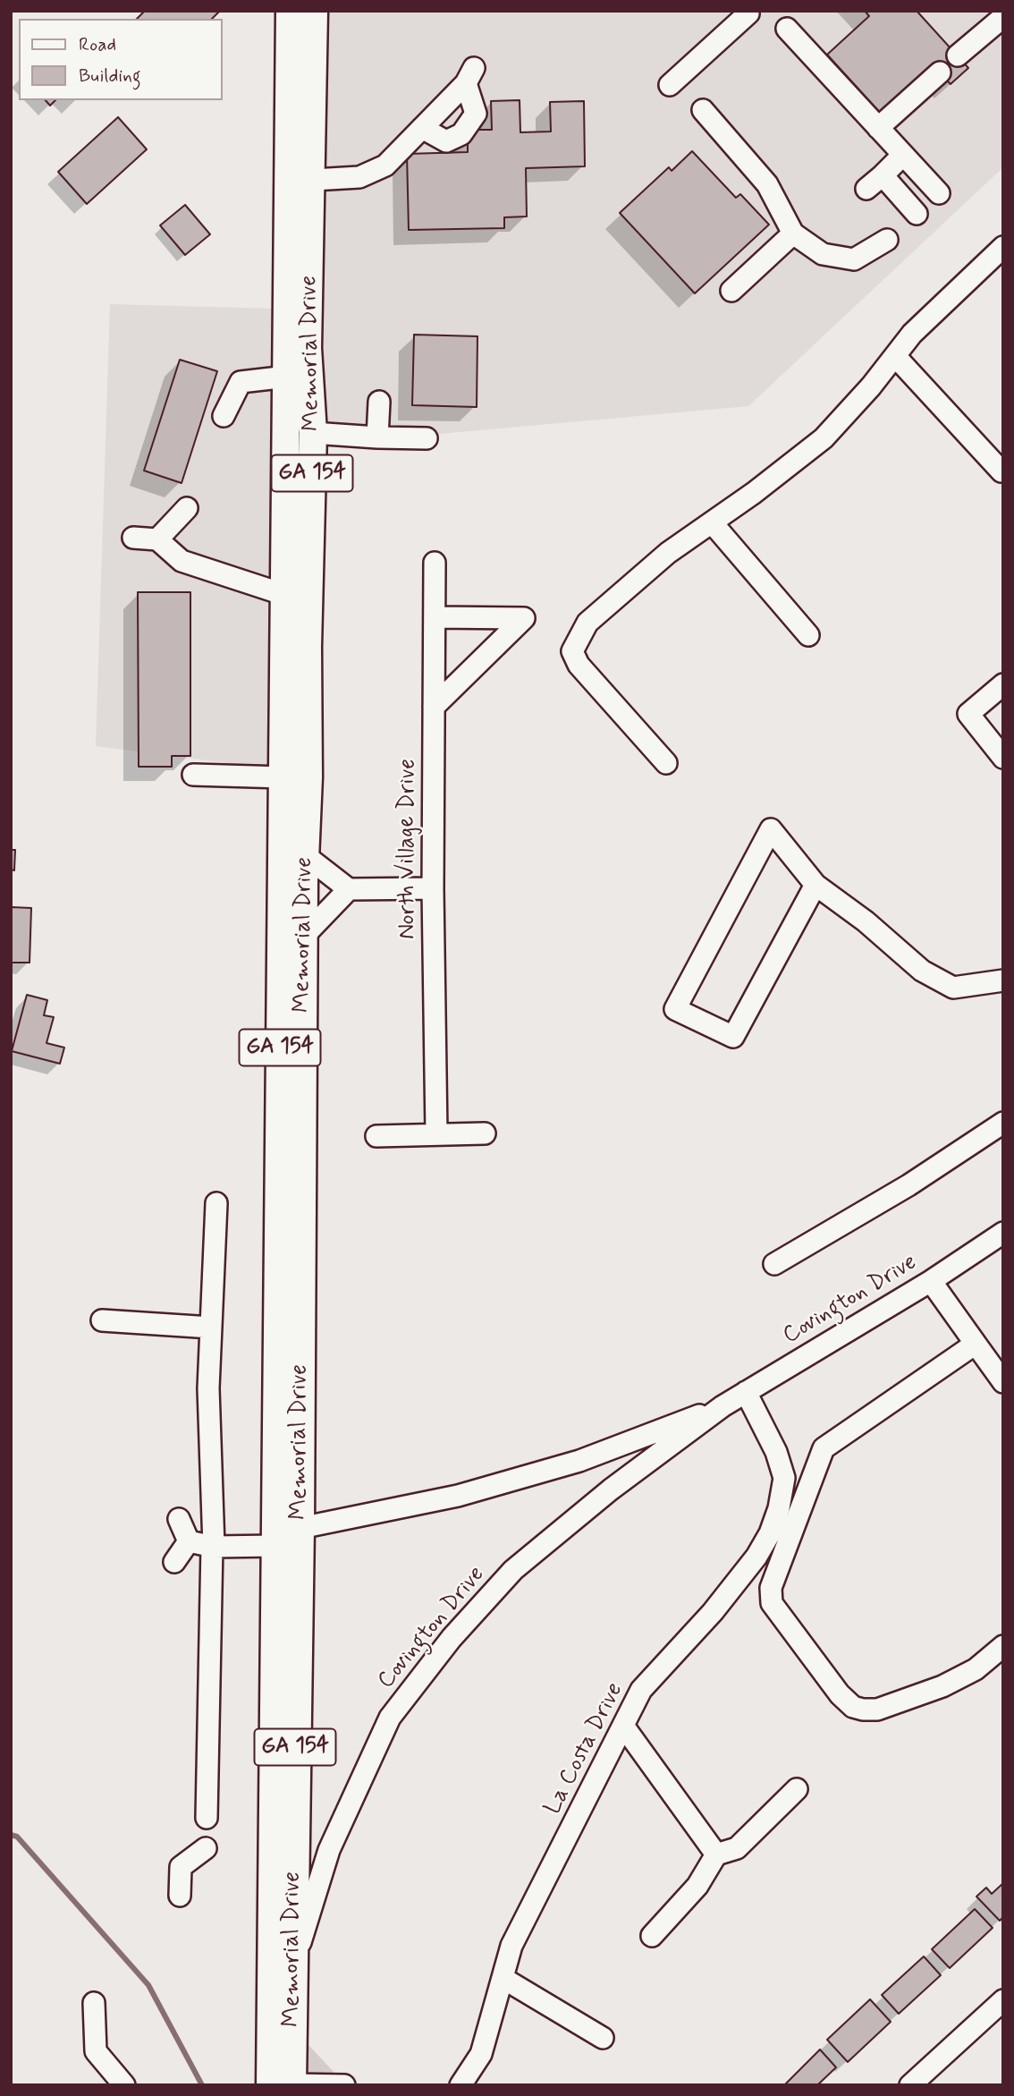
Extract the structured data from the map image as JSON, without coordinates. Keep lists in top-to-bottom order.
{
  "streets": {
    "main road": ["Memorial Drive", "GA 154"],
    "street": ["North Village Drive", "Covington Drive", "La Costa Drive"]
  },
  "crossings": [
    ["Memorial Drive", "Covington Drive"],
    ["Covington Drive", "La Costa Drive"]
  ],
  "legend": ["Road", "Building"]
}
